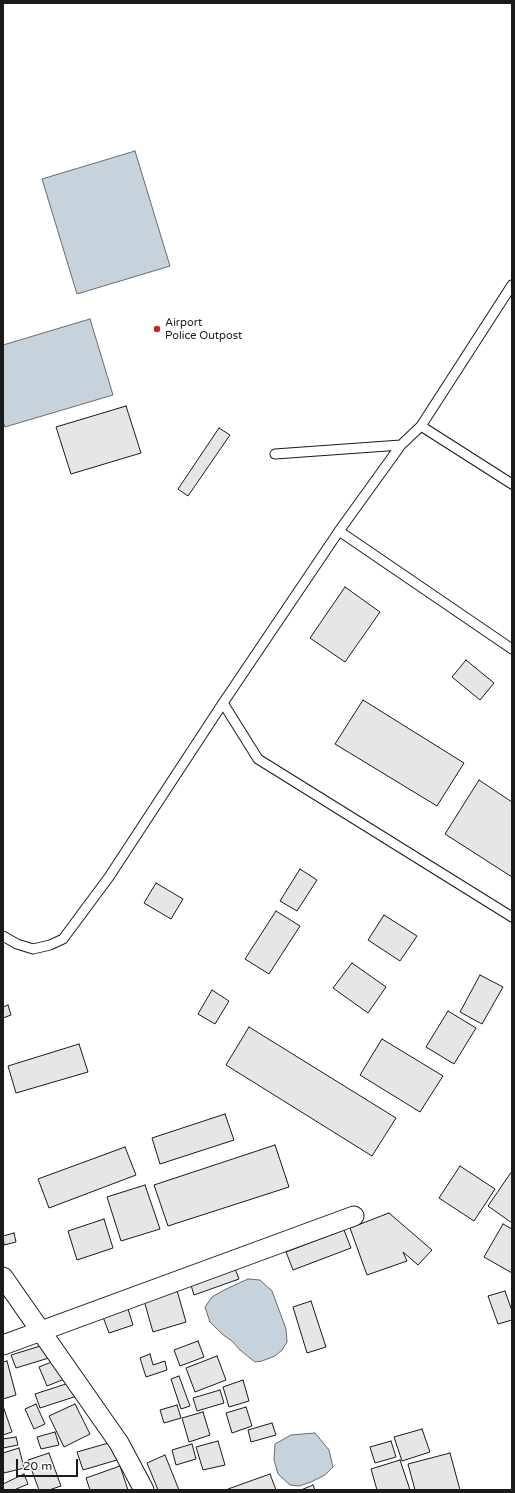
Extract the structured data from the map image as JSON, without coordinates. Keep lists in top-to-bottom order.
{
  "places": ["Airport Police Outpost"],
  "scale_bar": "20 m"
}
